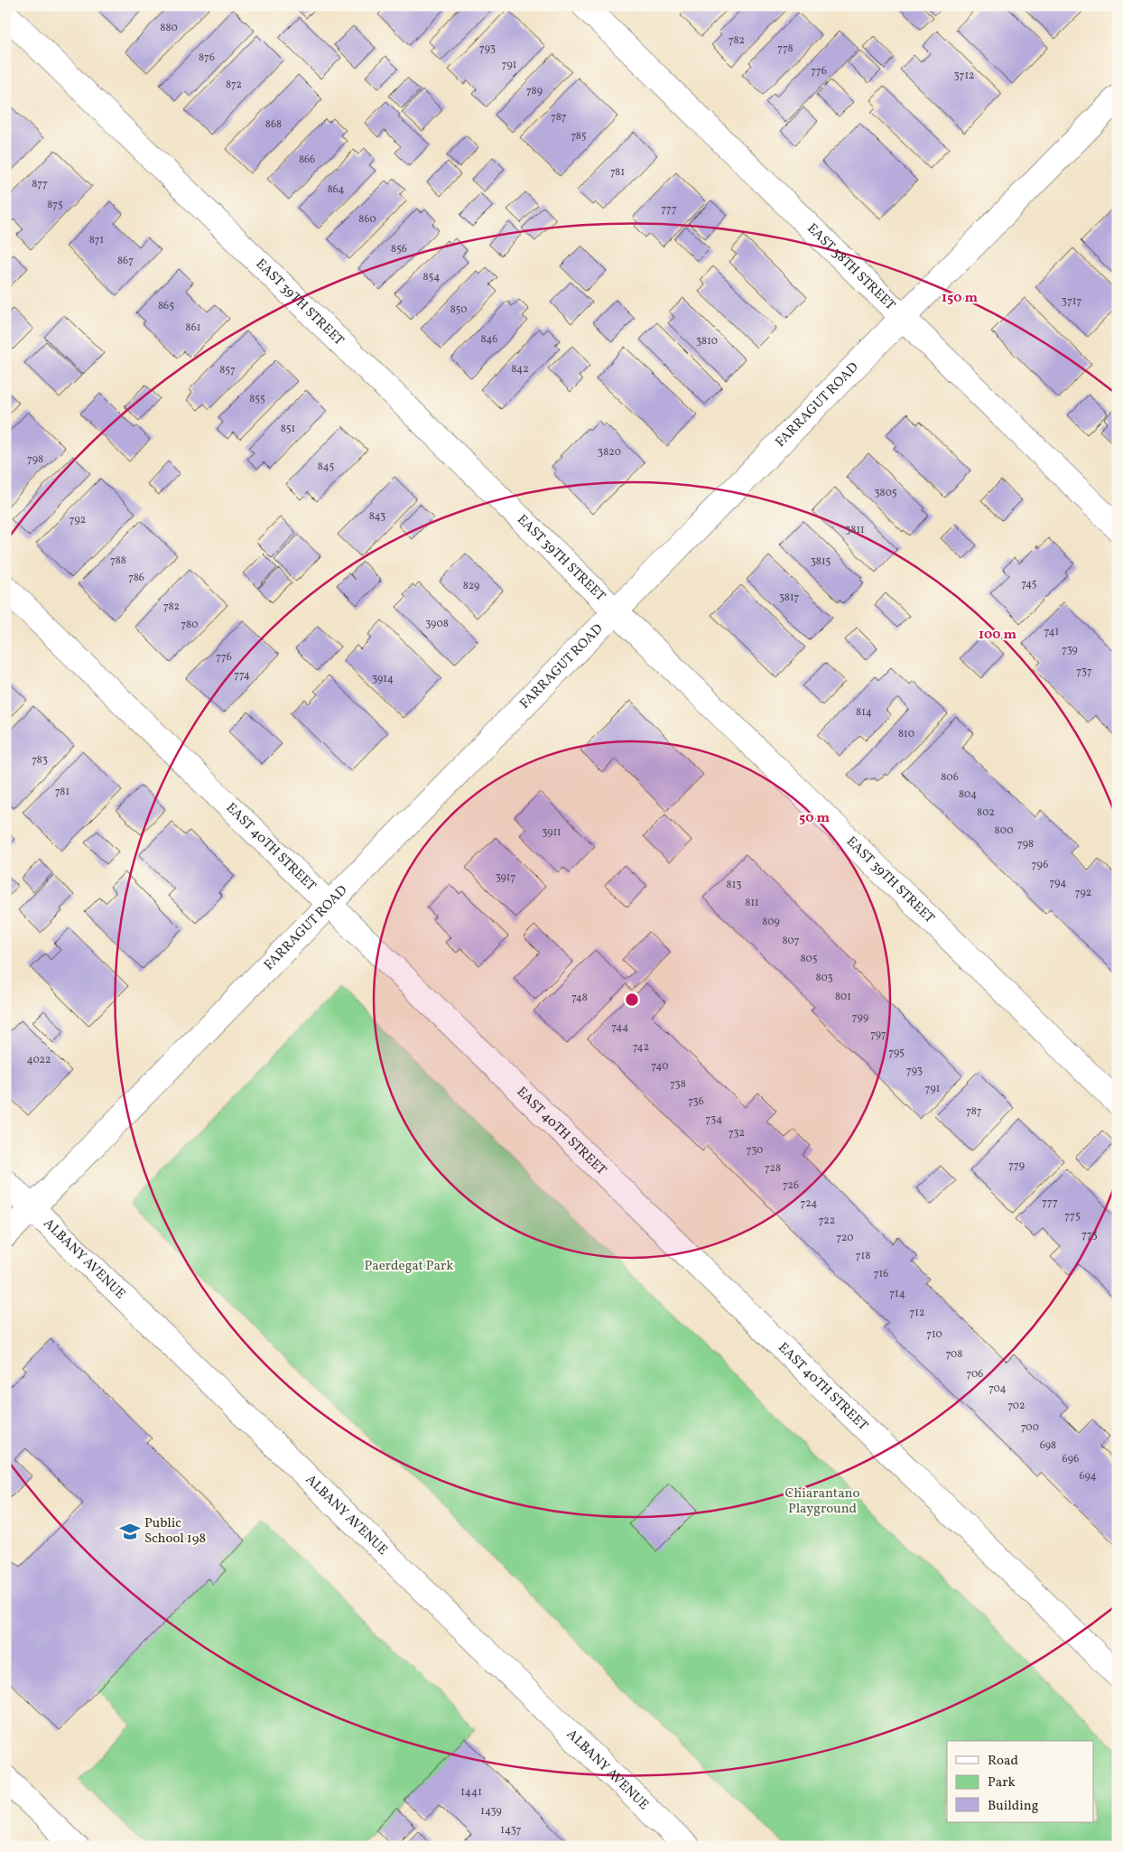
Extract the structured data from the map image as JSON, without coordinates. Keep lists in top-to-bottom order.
{
  "streets": {
    "street": [
      "EAST 38TH STREET",
      "EAST 39TH STREET",
      "FARRAGUT ROAD",
      "EAST 40TH STREET",
      "ALBANY AVENUE"
    ]
  },
  "crossings": [
    ["EAST 38TH STREET", "FARRAGUT ROAD"],
    ["EAST 39TH STREET", "FARRAGUT ROAD"],
    ["FARRAGUT ROAD", "EAST 40TH STREET"],
    ["FARRAGUT ROAD", "ALBANY AVENUE"]
  ],
  "parks": ["Paerdegat Park", "Chiarantano Playground"],
  "places": {
    "school or university": ["Public School 198"]
  },
  "house_numbers": [
    "880",
    "782",
    "793",
    "778",
    "876",
    "791",
    "776",
    "3712",
    "872",
    "789",
    "787",
    "868",
    "785",
    "866",
    "781",
    "877",
    "864",
    "875",
    "777",
    "860",
    "871",
    "856",
    "867",
    "854",
    "3717",
    "865",
    "850",
    "861",
    "846",
    "3810",
    "842",
    "857",
    "855",
    "851",
    "3820",
    "798",
    "845",
    "3805",
    "843",
    "792",
    "3811",
    "788",
    "3815",
    "786",
    "745",
    "829",
    "3817",
    "782",
    "3908",
    "780",
    "741",
    "739",
    "776",
    "737",
    "774",
    "3914",
    "814",
    "810",
    "783",
    "806",
    "781",
    "804",
    "802",
    "800",
    "3911",
    "798",
    "796",
    "3917",
    "794",
    "813",
    "792",
    "811",
    "809",
    "807",
    "805",
    "803",
    "801",
    "748",
    "799",
    "744",
    "797",
    "742",
    "795",
    "4022",
    "740",
    "793",
    "738",
    "791",
    "736",
    "787",
    "734",
    "732",
    "730",
    "779",
    "728",
    "726",
    "777",
    "724",
    "775",
    "722",
    "773",
    "720",
    "718",
    "716",
    "714",
    "712",
    "710",
    "708",
    "706",
    "704",
    "702",
    "700",
    "698",
    "696",
    "694",
    "1441",
    "1439",
    "1437"
  ],
  "legend": ["Road", "Park", "Building"],
  "rings": ["150 m", "100 m", "50 m"]
}
